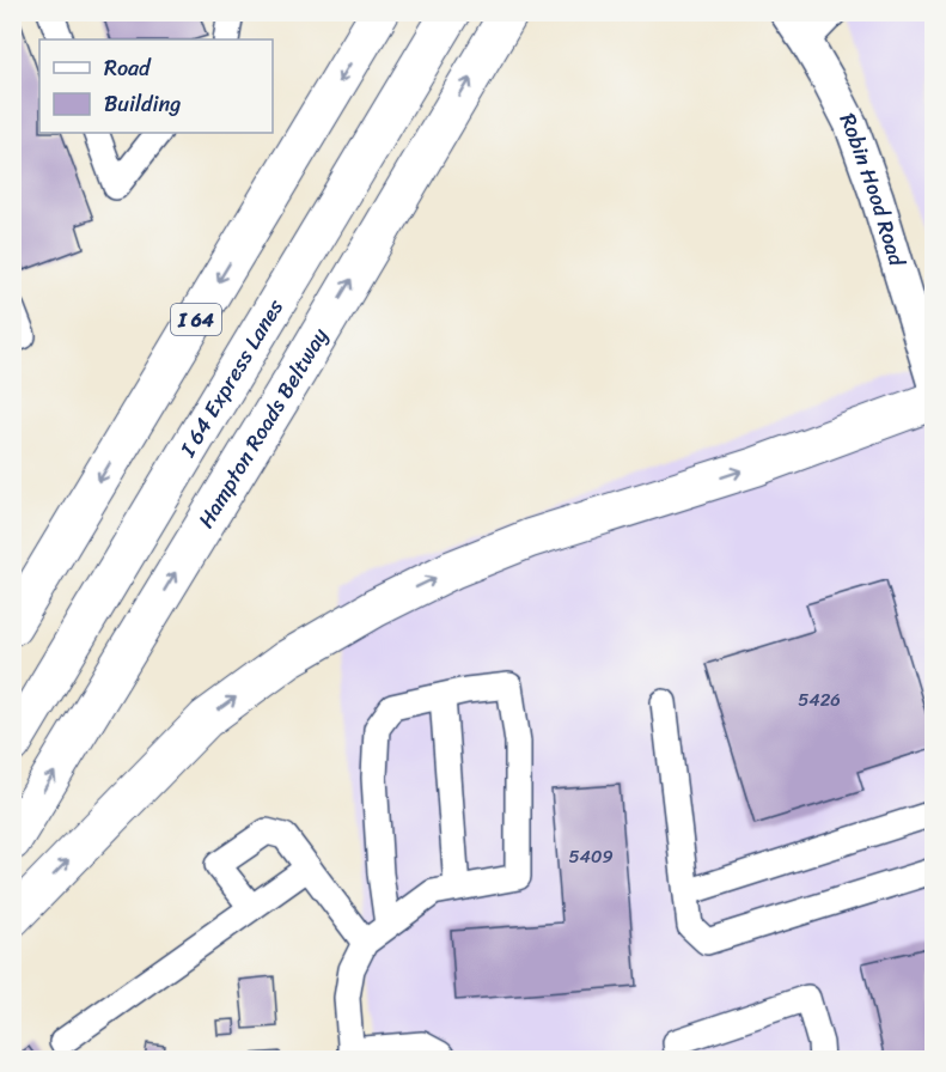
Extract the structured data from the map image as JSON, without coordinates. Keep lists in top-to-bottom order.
{
  "streets": {
    "highway": ["I 64", "I 64 Express Lanes", "Hampton Roads Beltway"],
    "main road": ["Robin Hood Road"]
  },
  "house_numbers": ["5426", "5409"],
  "legend": ["Road", "Building"]
}
